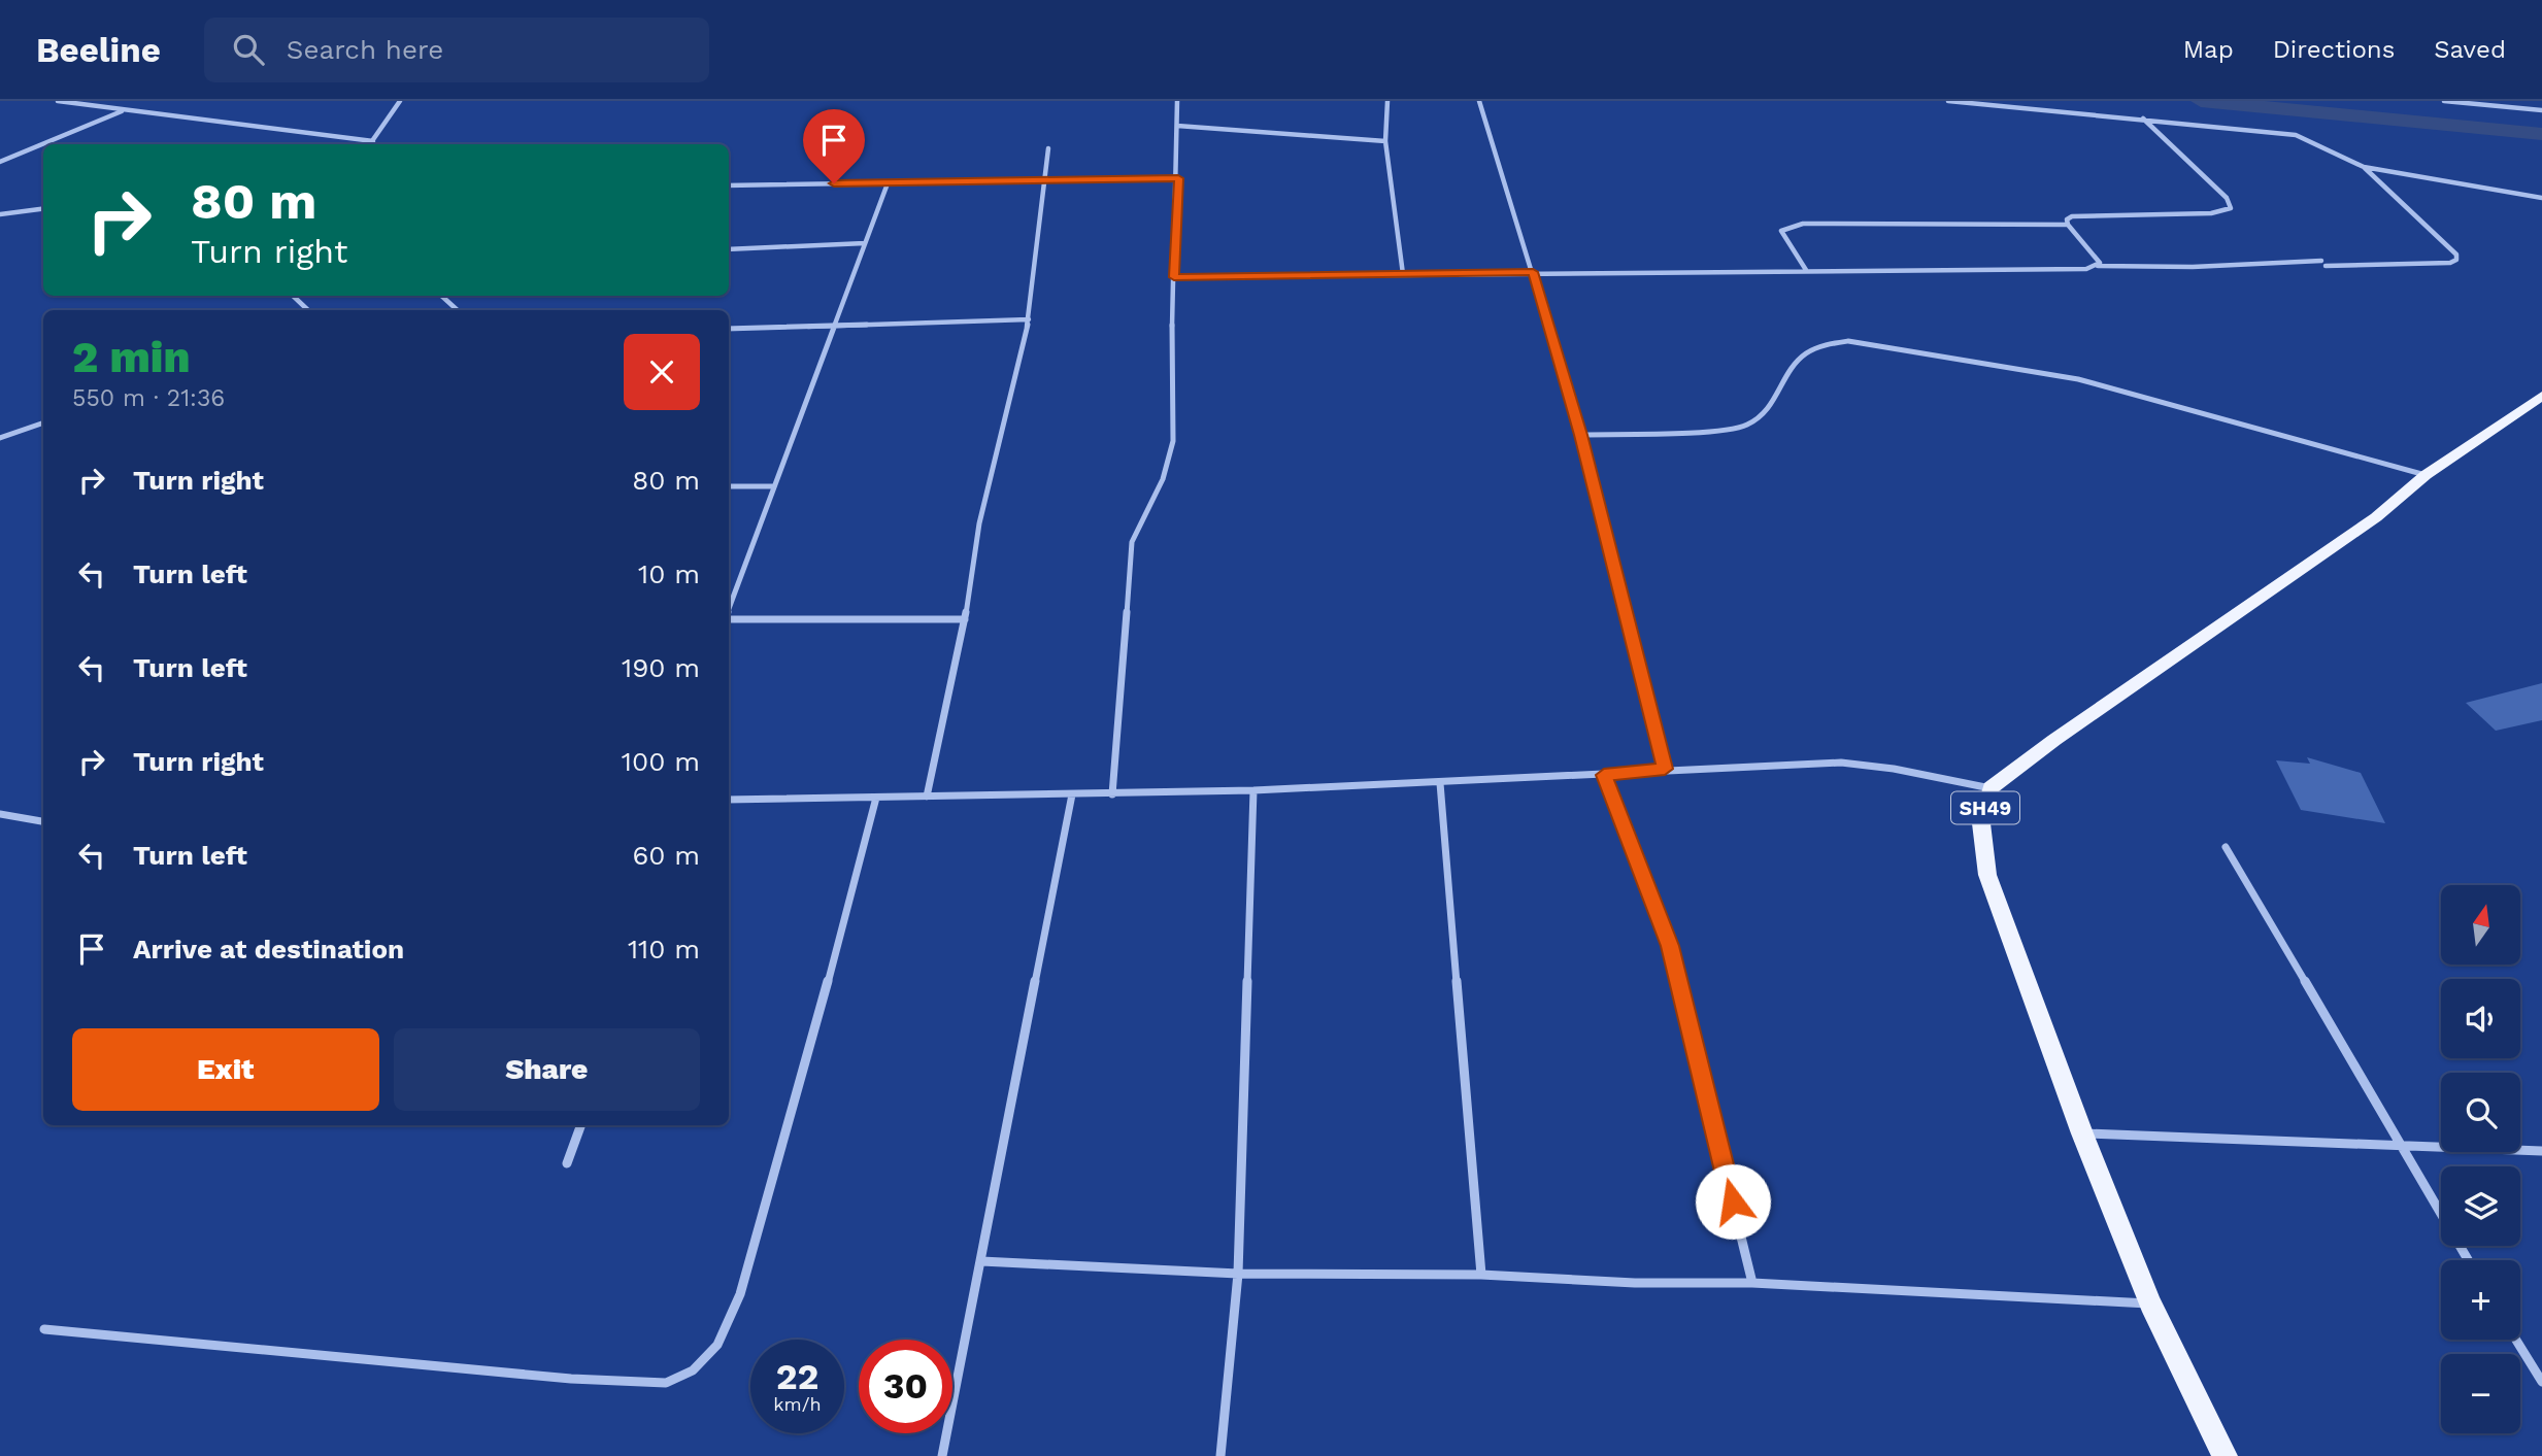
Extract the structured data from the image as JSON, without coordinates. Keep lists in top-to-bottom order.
{
  "streets": {
    "main road": ["SH49"]
  },
  "north": "top",
  "page": {
    "header": "Beeline",
    "search": "Search here",
    "nav": ["Map", "Directions", "Saved"],
    "turn": ["80 m", "Turn right"],
    "heading": ["2 min", "550 m · 21:36"],
    "list": [
      {
        "name": "Turn right",
        "value": "80 m"
      },
      {
        "name": "Turn left",
        "value": "10 m"
      },
      {
        "name": "Turn left",
        "value": "190 m"
      },
      {
        "name": "Turn right",
        "value": "100 m"
      },
      {
        "name": "Turn left",
        "value": "60 m"
      },
      {
        "name": "Arrive at destination",
        "value": "110 m"
      }
    ],
    "map_buttons": ["+", "−"],
    "buttons": ["Exit", "Share"],
    "speed": "22 km/h",
    "limit": "30"
  }
}
